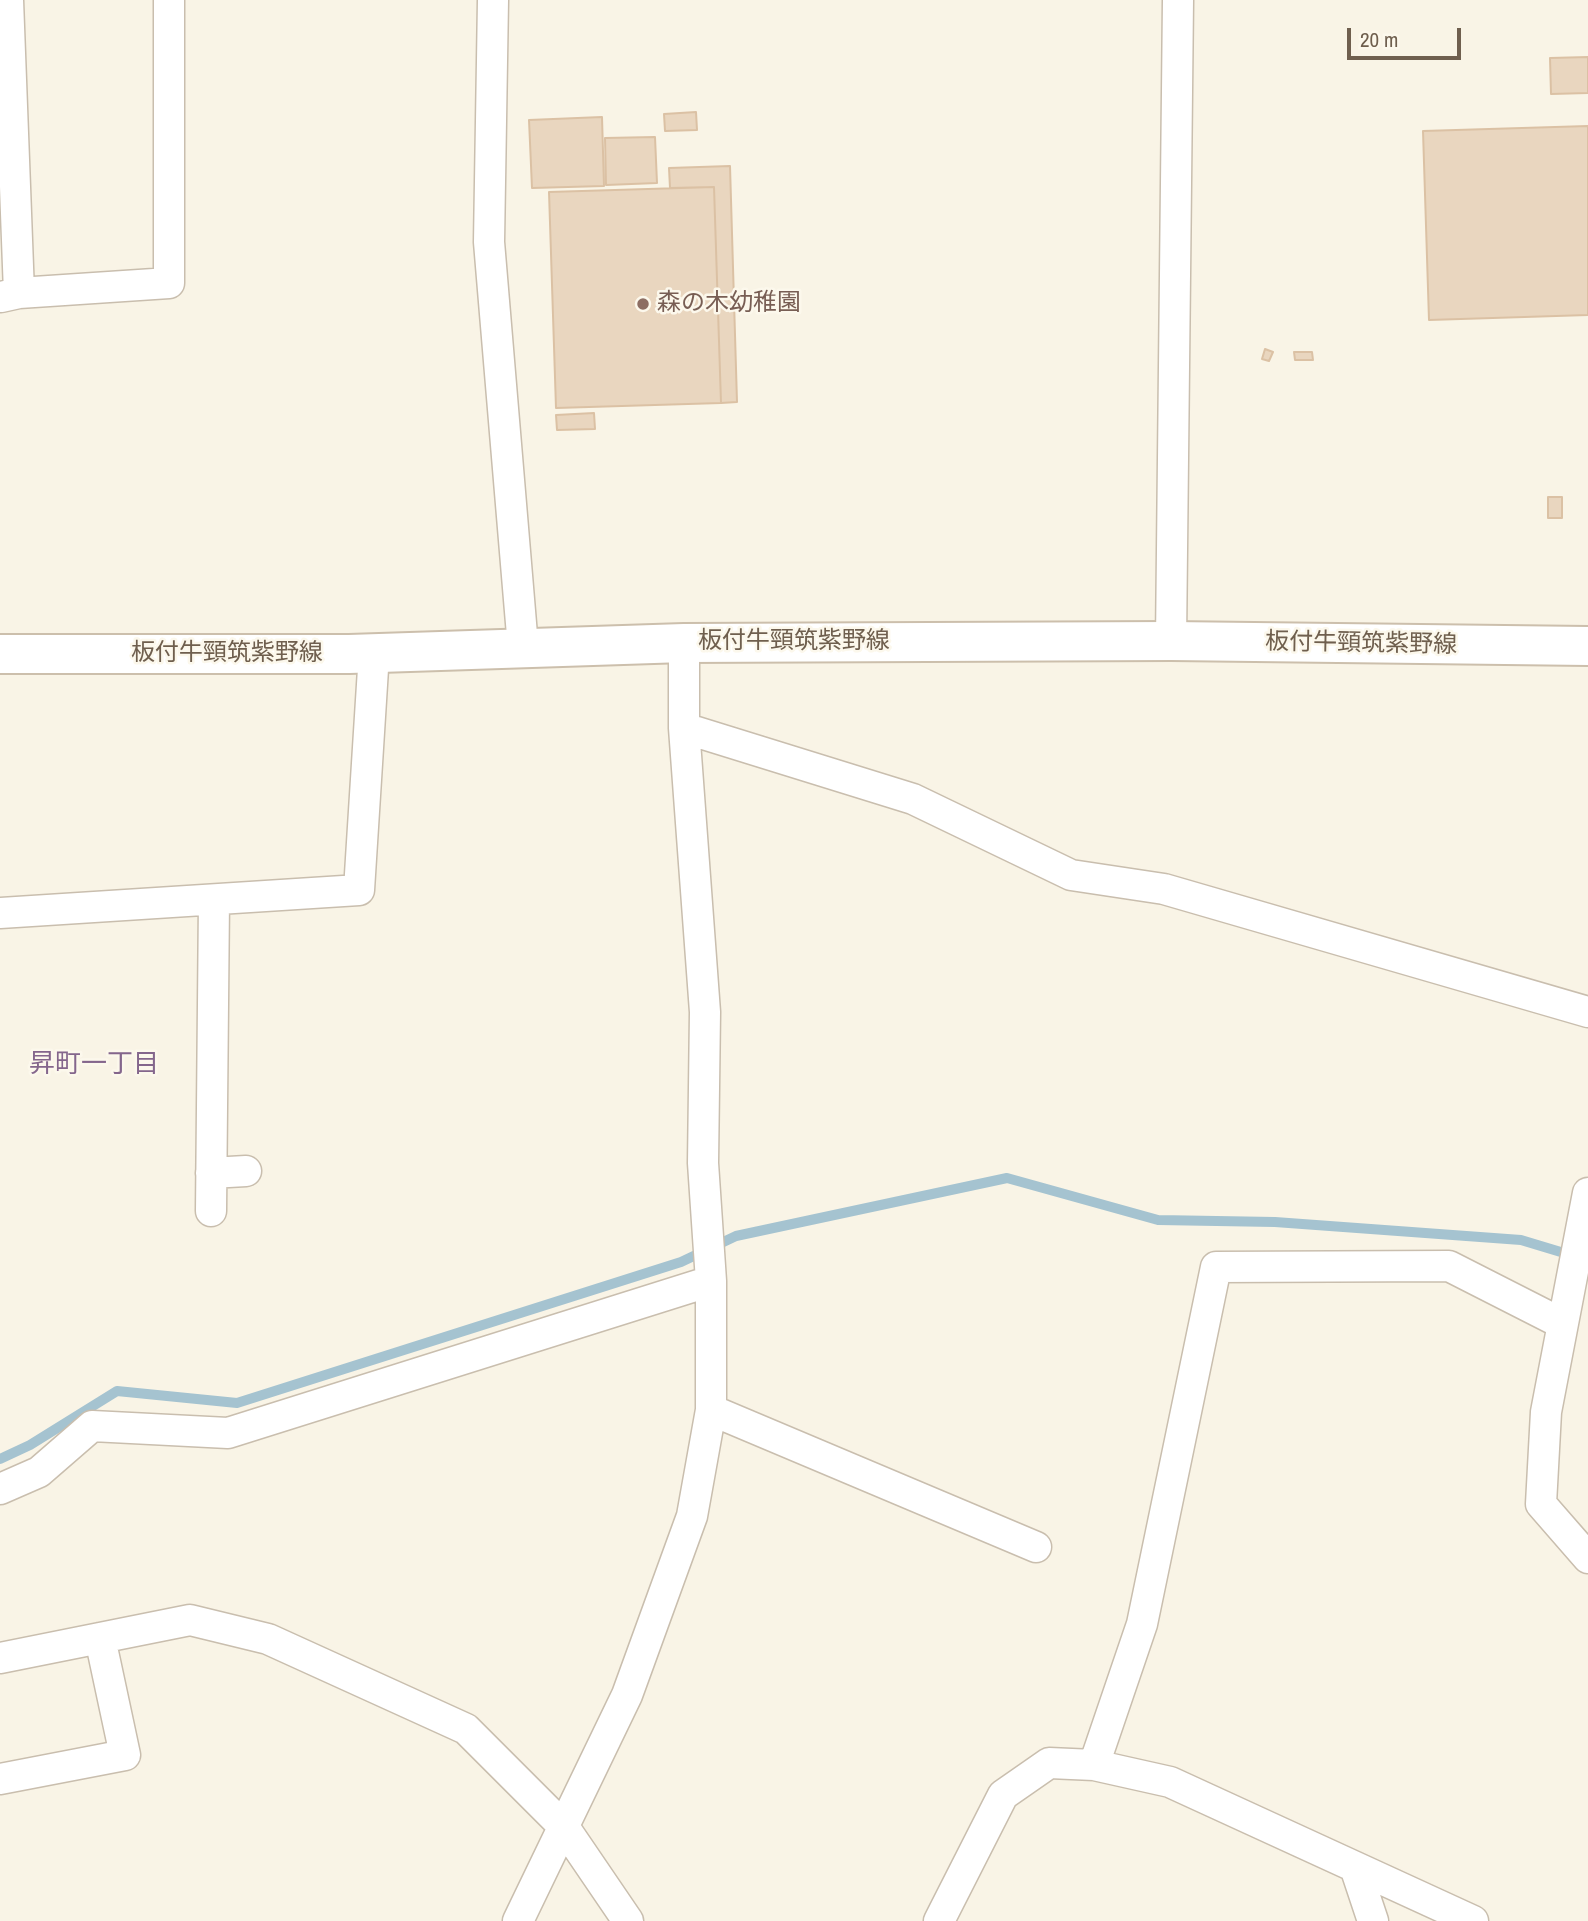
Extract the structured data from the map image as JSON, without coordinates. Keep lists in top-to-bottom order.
{
  "streets": {
    "main road": ["板付牛頸筑紫野線"]
  },
  "districts": ["昇町一丁目"],
  "places": ["森の木幼稚園"],
  "scale_bar": "20 m"
}
